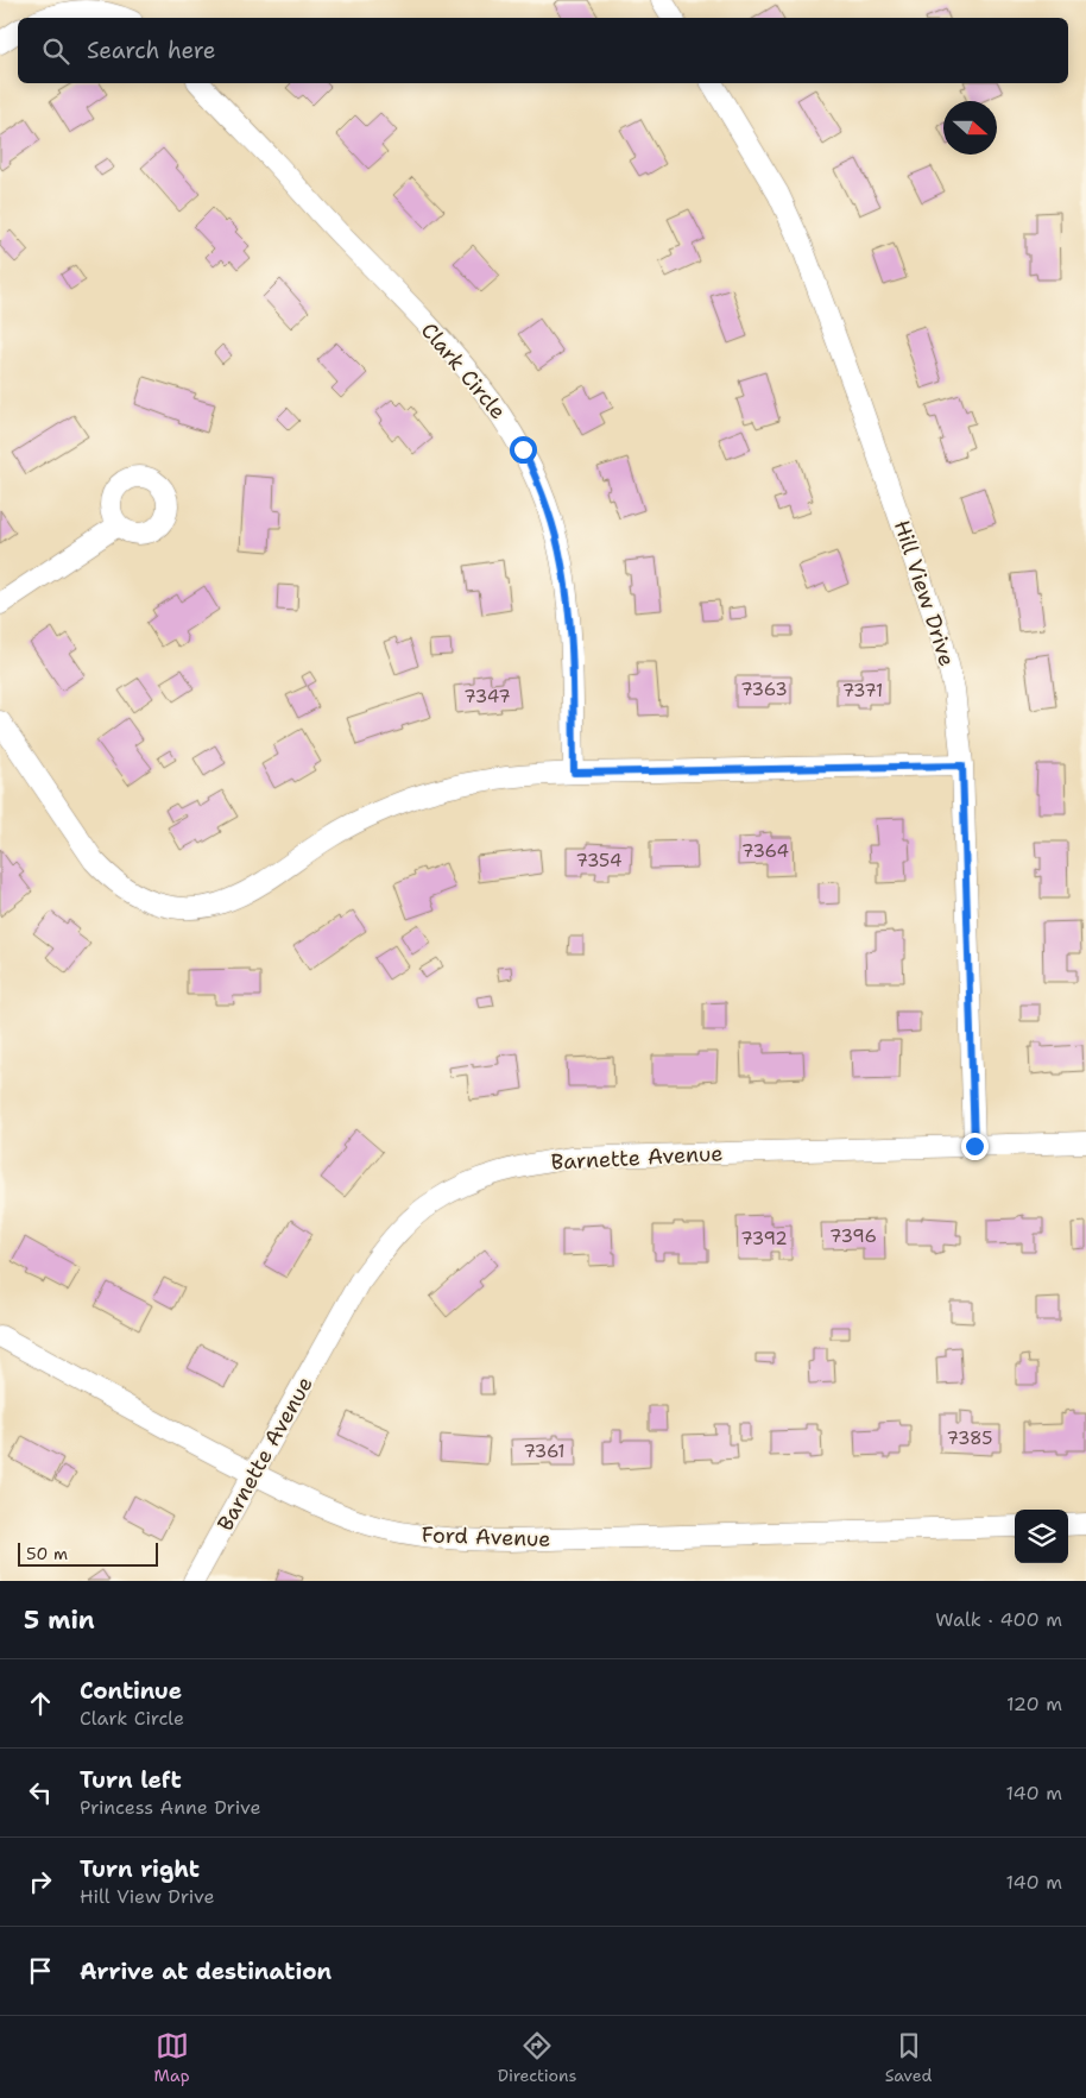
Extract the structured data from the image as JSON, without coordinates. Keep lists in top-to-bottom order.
{
  "streets": {
    "street": [
      "Clark Circle",
      "Hill View Drive",
      "Barnette Avenue",
      "Ford Avenue"
    ]
  },
  "crossings": [
    ["Hill View Drive", "Barnette Avenue"],
    ["Barnette Avenue", "Ford Avenue"]
  ],
  "house_numbers": [
    "7363",
    "7371",
    "7347",
    "7364",
    "7354",
    "7396",
    "7392",
    "7385",
    "7361"
  ],
  "scale_bar": "50 m",
  "north": "right",
  "page": {
    "search": "Search here",
    "scale": "50 m",
    "heading": ["5 min", "Walk · 400 m"],
    "list": [
      ["Continue", "Clark Circle", "120 m"],
      ["Turn left", "Princess Anne Drive", "140 m"],
      ["Turn right", "Hill View Drive", "140 m"],
      "Arrive at destination"
    ],
    "nav": ["Map", "Directions", "Saved"]
  }
}
